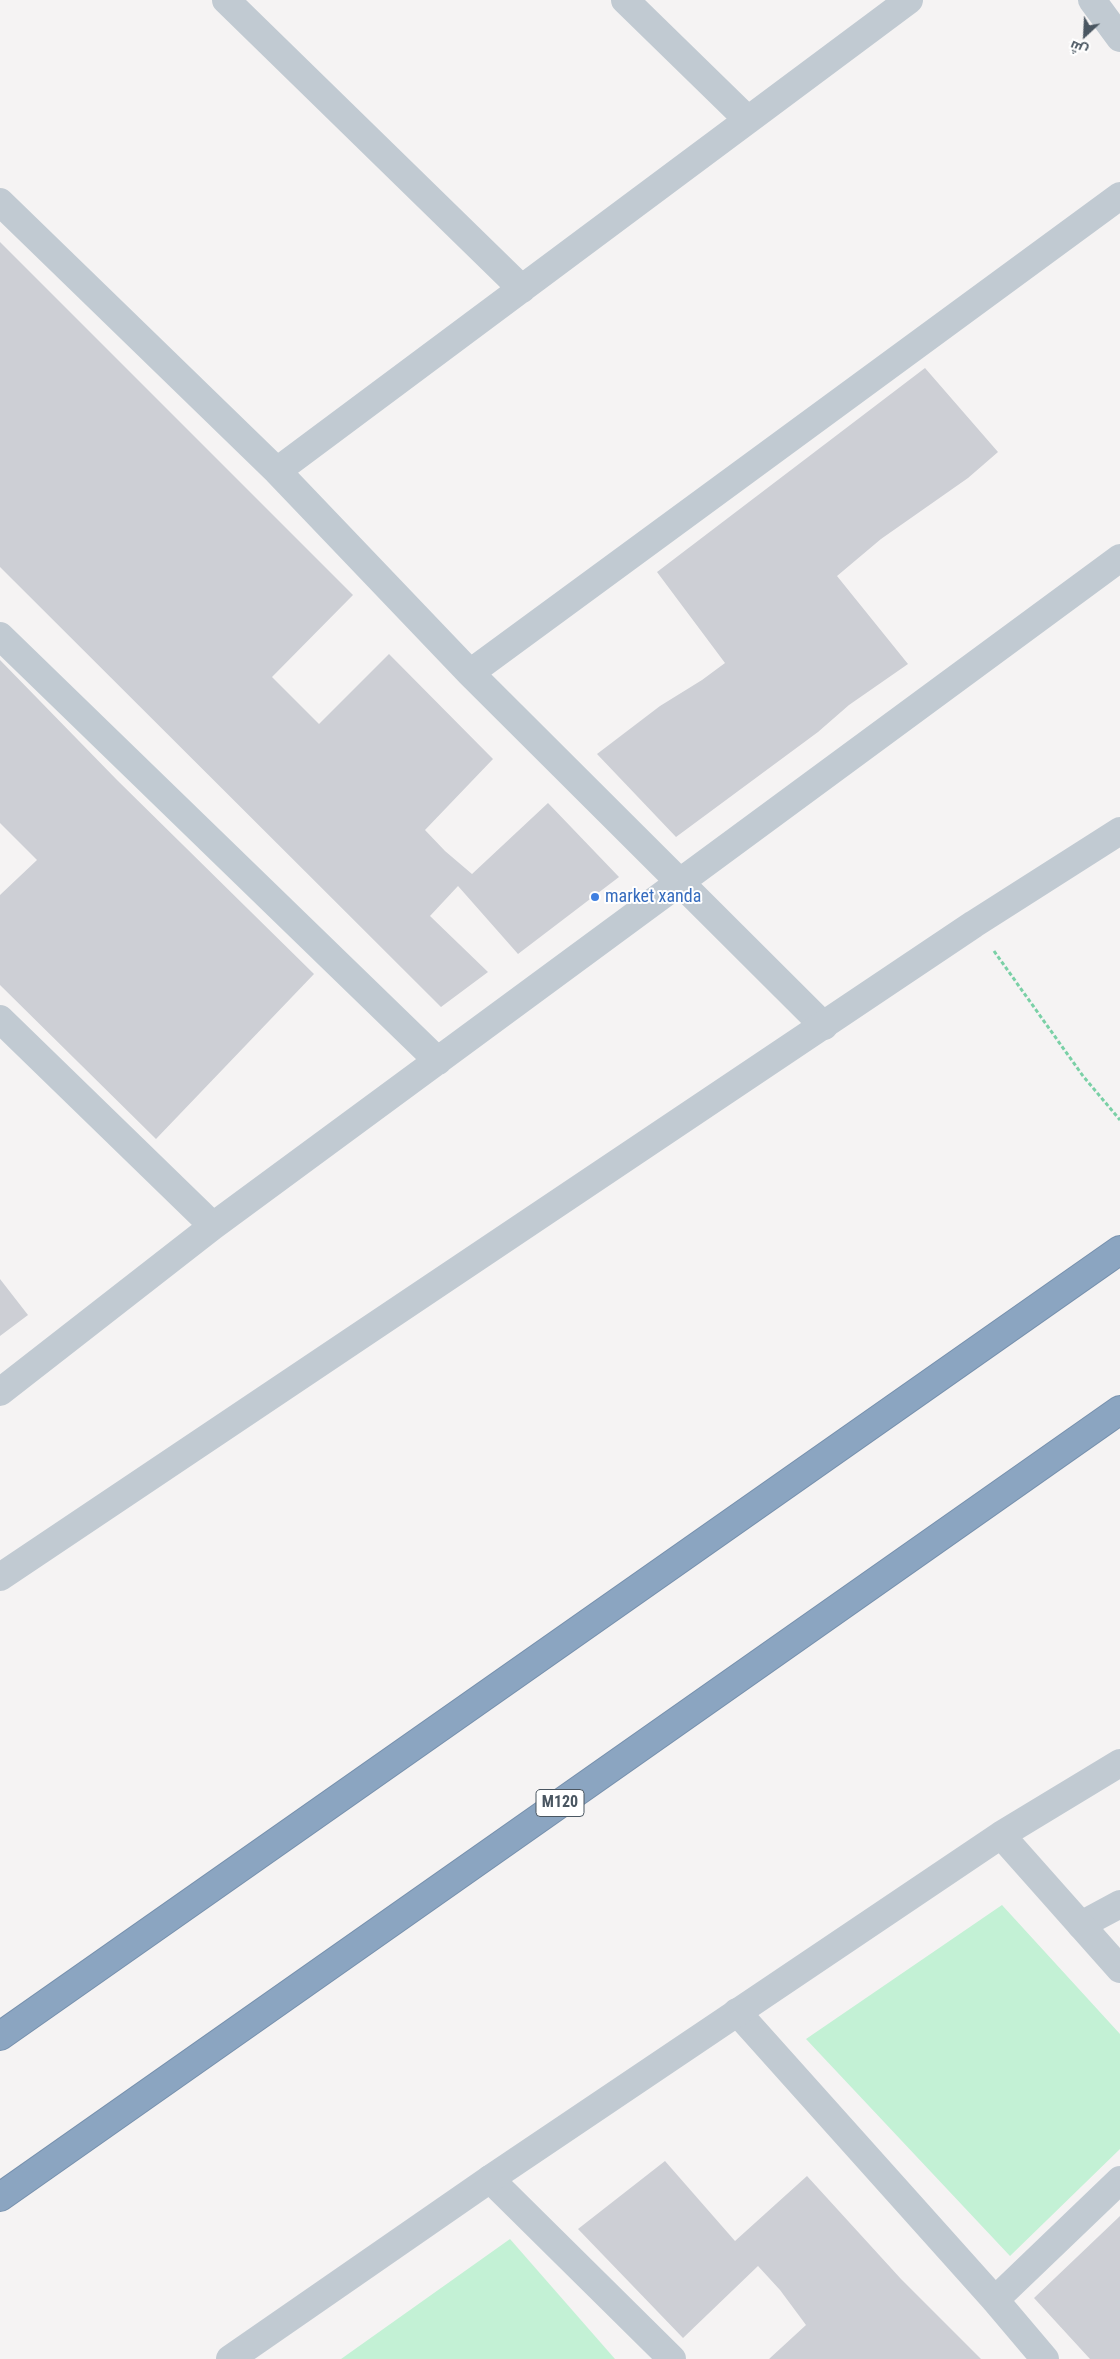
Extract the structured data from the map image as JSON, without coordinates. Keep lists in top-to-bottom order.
{
  "streets": {
    "highway": ["M120"]
  },
  "places": ["market xanda"],
  "north": "bottom left"
}
